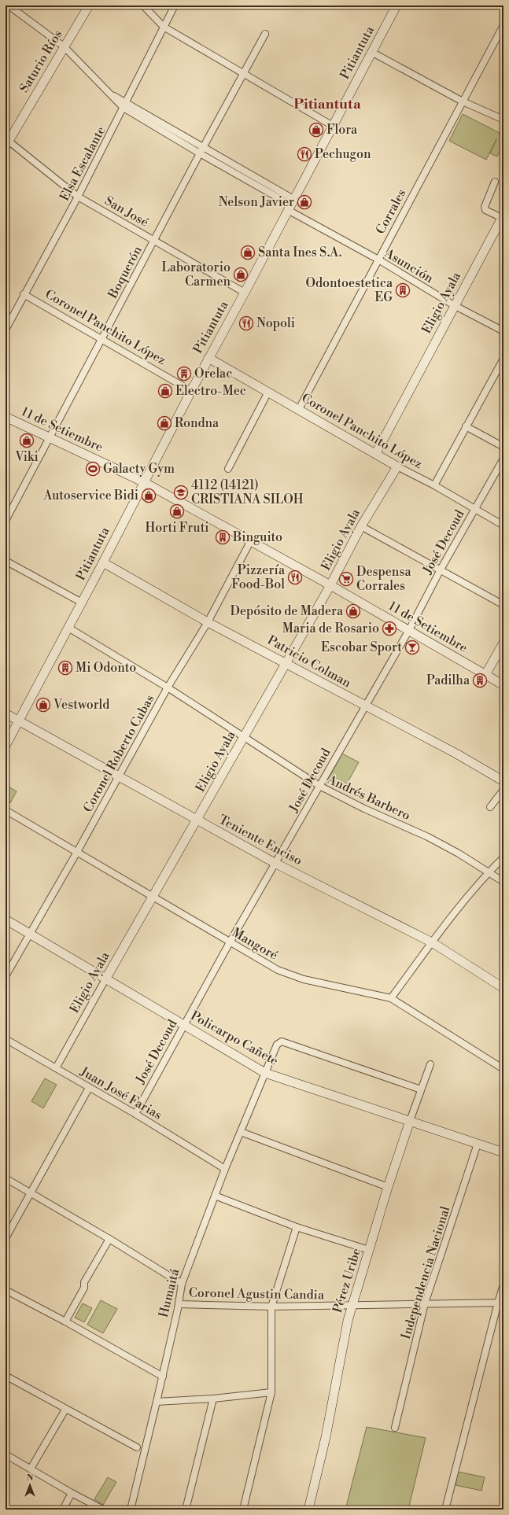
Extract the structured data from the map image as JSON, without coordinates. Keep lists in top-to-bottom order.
{
  "streets": {
    "street": [
      "Pitiantuta",
      "Saturio Ríos",
      "Elsa Escalante",
      "San José",
      "Corrales",
      "Asunción",
      "Boquerón",
      "Eligio Ayala",
      "Coronel Panchito López",
      "11 de Setiembre",
      "José Decoud",
      "Patricio Colman",
      "Coronel Roberto Cubas",
      "Andrés Barbero",
      "Teniente Enciso",
      "Mangoré",
      "Policarpo Cañete",
      "Juan José Farias",
      "Independencia Nacional",
      "Pérez Uribe",
      "Humaitá",
      "Coronel Agustin Candia"
    ]
  },
  "crossings": [
    ["Pitiantuta", "San José"],
    ["Pitiantuta", "Asunción"],
    ["Pitiantuta", "Coronel Panchito López"],
    ["Pitiantuta", "11 de Setiembre"],
    ["Pitiantuta", "Patricio Colman"],
    ["Pitiantuta", "Andrés Barbero"],
    ["Pitiantuta", "Teniente Enciso"],
    ["Saturio Ríos", "San José"],
    ["Saturio Ríos", "Asunción"],
    ["Elsa Escalante", "San José"],
    ["Elsa Escalante", "Asunción"],
    ["Elsa Escalante", "Coronel Panchito López"],
    ["San José", "Boquerón"],
    ["Corrales", "Asunción"],
    ["Corrales", "Coronel Panchito López"],
    ["Asunción", "Boquerón"],
    ["Asunción", "Eligio Ayala"],
    ["Boquerón", "Coronel Panchito López"],
    ["Boquerón", "11 de Setiembre"],
    ["Eligio Ayala", "Coronel Panchito López"],
    ["Eligio Ayala", "11 de Setiembre"],
    ["Eligio Ayala", "Patricio Colman"],
    ["Eligio Ayala", "Andrés Barbero"],
    ["Eligio Ayala", "Teniente Enciso"],
    ["Eligio Ayala", "Mangoré"],
    ["Eligio Ayala", "Policarpo Cañete"],
    ["Eligio Ayala", "Juan José Farias"],
    ["Coronel Panchito López", "José Decoud"],
    ["11 de Setiembre", "José Decoud"],
    ["11 de Setiembre", "Coronel Roberto Cubas"],
    ["José Decoud", "Patricio Colman"],
    ["José Decoud", "Andrés Barbero"],
    ["José Decoud", "Teniente Enciso"],
    ["José Decoud", "Mangoré"],
    ["José Decoud", "Policarpo Cañete"],
    ["José Decoud", "Juan José Farias"],
    ["Patricio Colman", "Coronel Roberto Cubas"],
    ["Coronel Roberto Cubas", "Andrés Barbero"],
    ["Coronel Roberto Cubas", "Teniente Enciso"],
    ["Coronel Roberto Cubas", "Mangoré"],
    ["Coronel Roberto Cubas", "Policarpo Cañete"],
    ["Policarpo Cañete", "Independencia Nacional"],
    ["Policarpo Cañete", "Pérez Uribe"],
    ["Policarpo Cañete", "Humaitá"],
    ["Juan José Farias", "Humaitá"],
    ["Independencia Nacional", "Coronel Agustin Candia"],
    ["Pérez Uribe", "Humaitá"],
    ["Pérez Uribe", "Coronel Agustin Candia"],
    ["Humaitá", "Coronel Agustin Candia"]
  ],
  "districts": ["Pitiantuta"],
  "places": {
    "shop": [
      "Flora",
      "Nelson Javier",
      "Santa Ines S.A.",
      "Laboratorio Carmen",
      "Electro-Mec",
      "Rondna",
      "Viki",
      "Autoservice Bidi",
      "Horti Fruti",
      "Depósito de Madera",
      "Vestworld"
    ],
    "restaurant": ["Pechugon", "Nopoli", "Pizzería Food-Bol"],
    "building": [
      "Odontoestetica EG",
      "Orelac",
      "Binguito",
      "Mi Odonto",
      "Padilha"
    ],
    "sports": ["Galacty Gym"],
    "school or university": ["4112 (14121) CRISTIANA SILOH"],
    "supermarket": ["Despensa Corrales"],
    "pharmacy": ["Maria de Rosario"],
    "bar": ["Escobar Sport"]
  },
  "north": "top"
}
